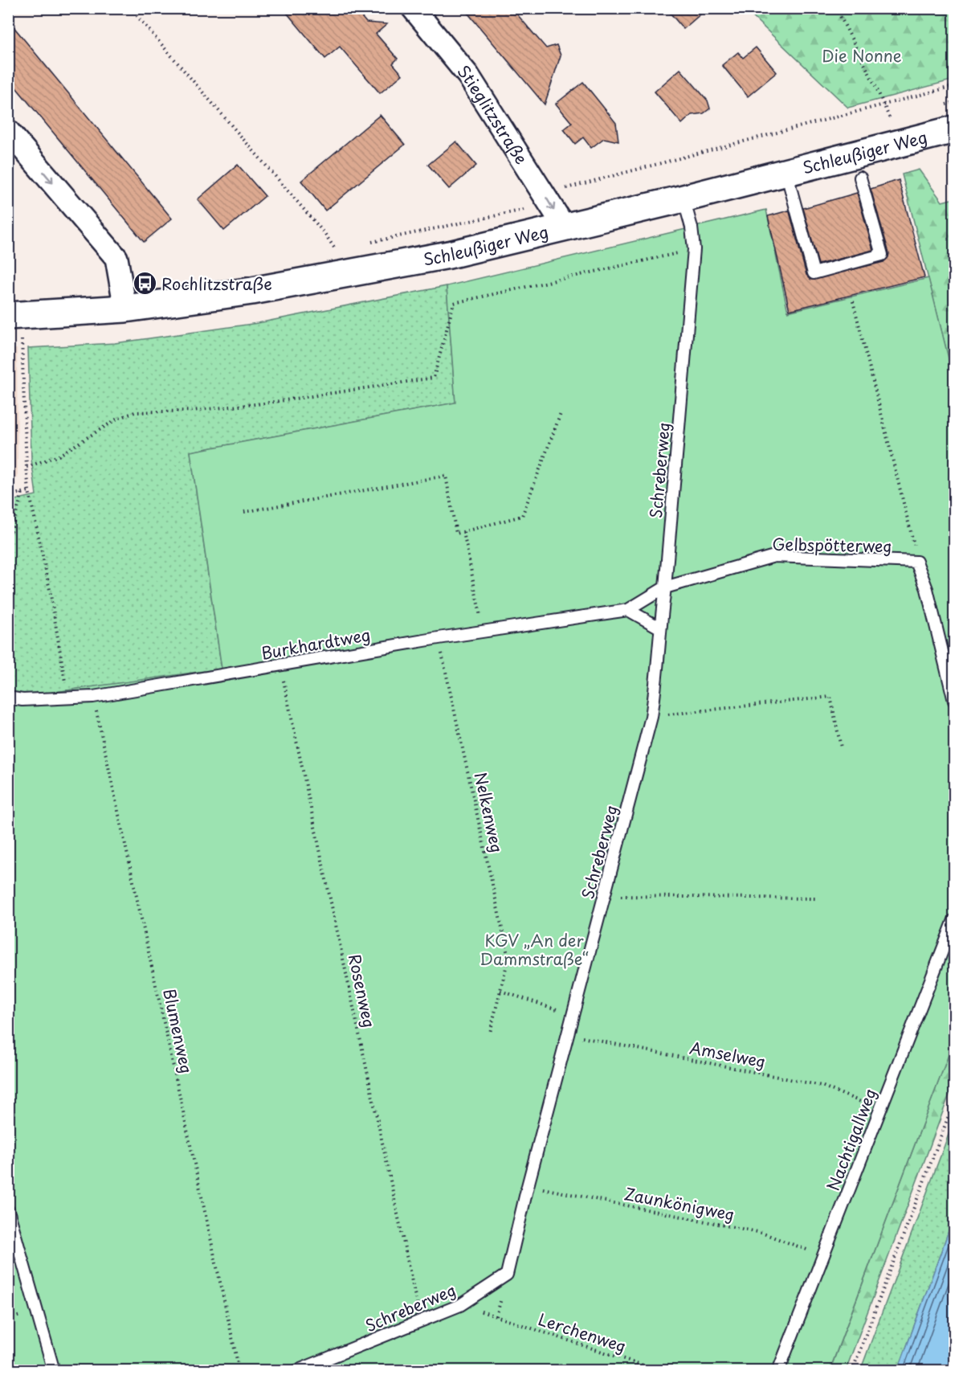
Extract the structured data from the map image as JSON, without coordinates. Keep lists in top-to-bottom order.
{
  "streets": {
    "main road": ["Schleußiger Weg"],
    "street": ["Stieglitzstraße"],
    "lane": [
      "Schreberweg",
      "Gelbspötterweg",
      "Burkhardtweg",
      "Nachtigallweg"
    ],
    "path": [
      "Nelkenweg",
      "Rosenweg",
      "Blumenweg",
      "Amselweg",
      "Zaunkönigweg",
      "Lerchenweg"
    ]
  },
  "crossings": [
    ["Stieglitzstraße", "Schleußiger Weg"],
    ["Schleußiger Weg", "Schreberweg"],
    ["Schreberweg", "Gelbspötterweg"],
    ["Schreberweg", "Burkhardtweg"],
    ["Schreberweg", "Rosenweg"],
    ["Schreberweg", "Amselweg"],
    ["Schreberweg", "Zaunkönigweg"],
    ["Gelbspötterweg", "Burkhardtweg"],
    ["Burkhardtweg", "Nelkenweg"],
    ["Burkhardtweg", "Rosenweg"],
    ["Burkhardtweg", "Blumenweg"],
    ["Amselweg", "Nachtigallweg"],
    ["Nachtigallweg", "Zaunkönigweg"]
  ],
  "parks": ["Die Nonne", "KGV „An der Dammstraße“"],
  "places": {
    "bus stop": ["Rochlitzstraße"]
  }
}
